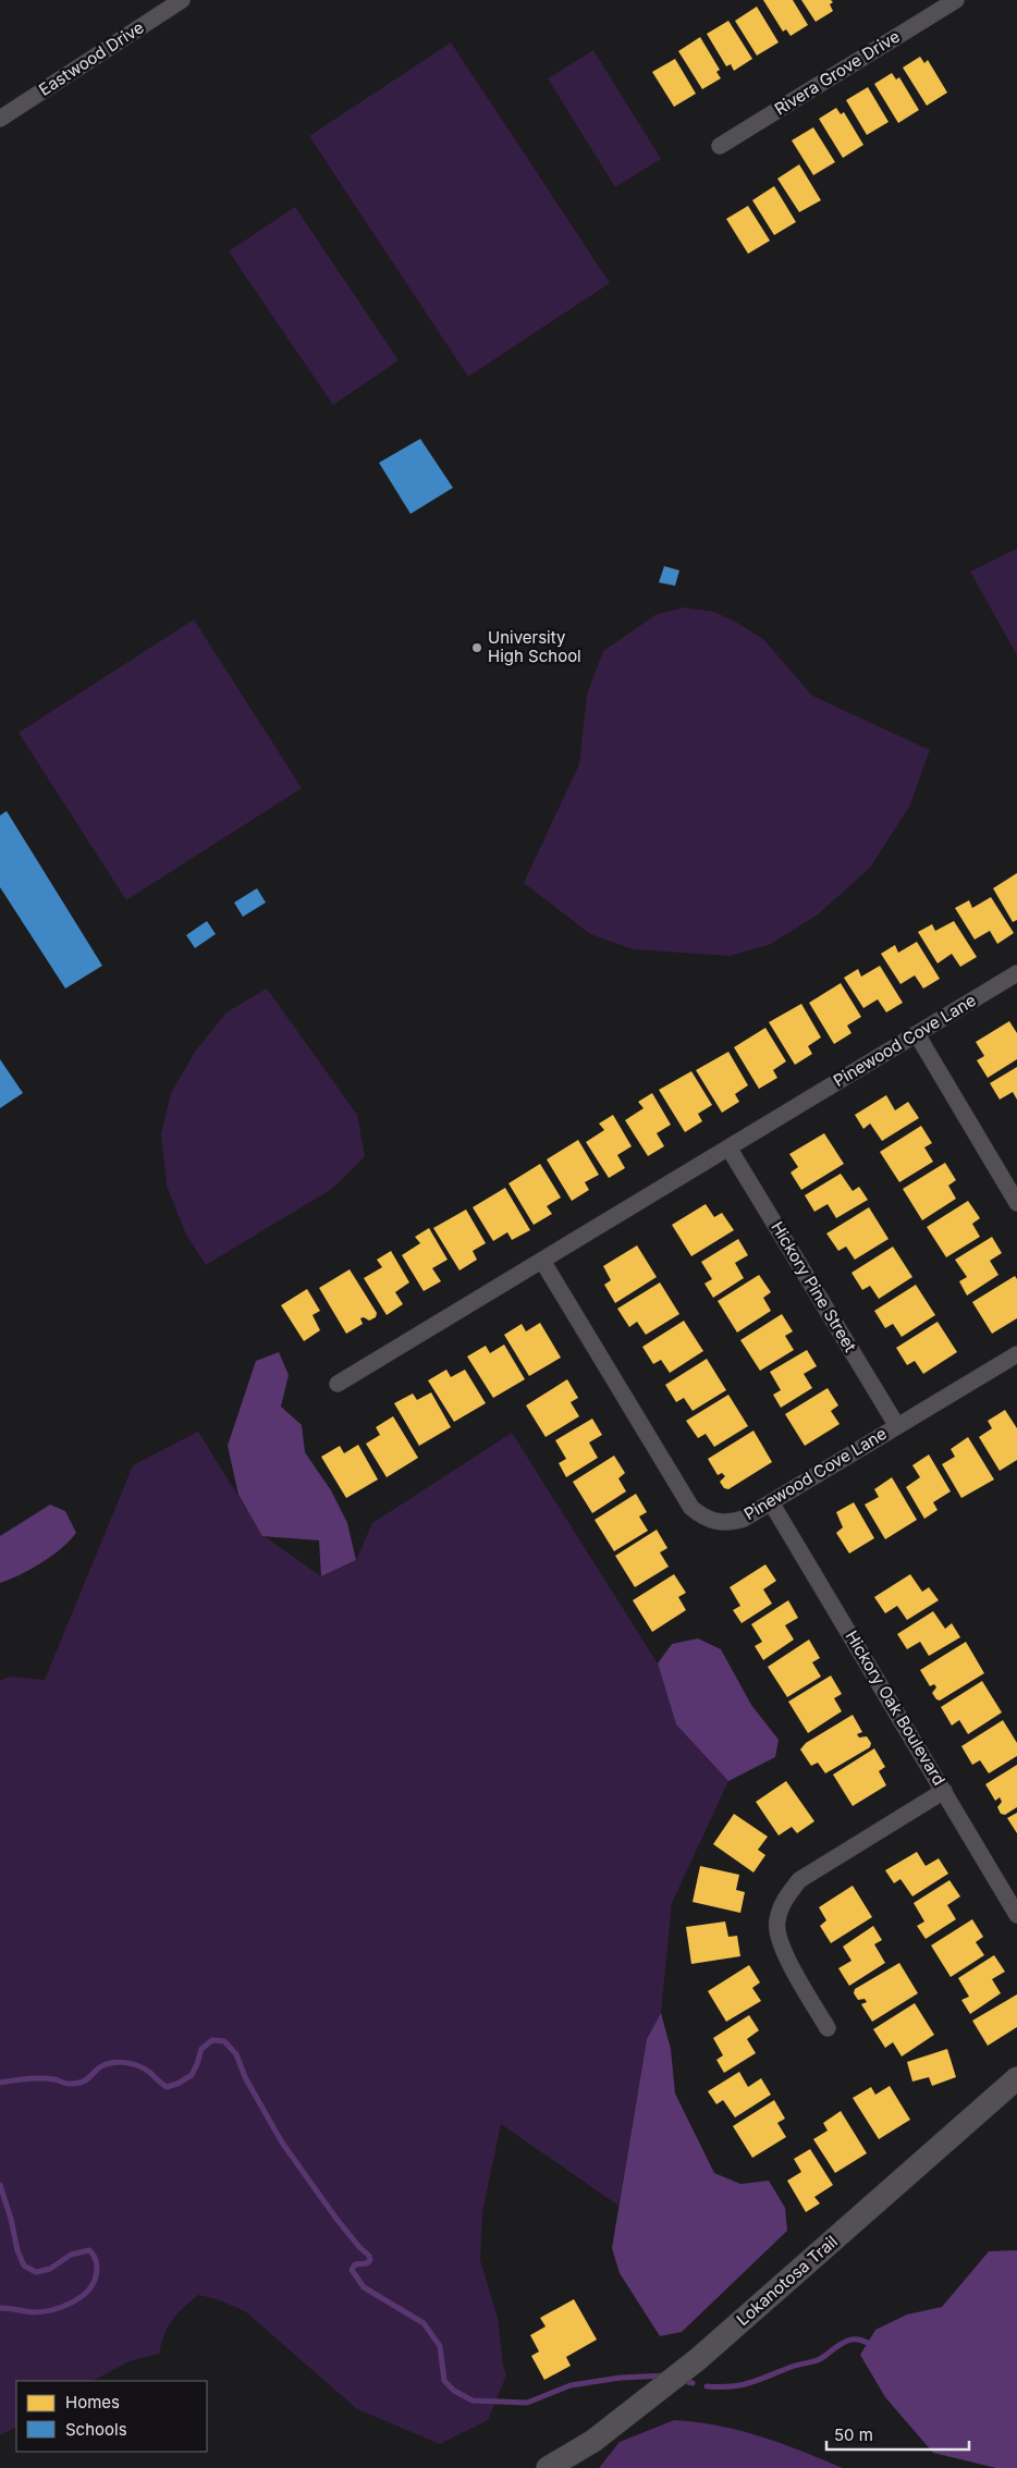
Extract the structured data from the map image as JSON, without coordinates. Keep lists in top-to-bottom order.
{
  "streets": {
    "street": [
      "Eastwood Drive",
      "Rivera Grove Drive",
      "Pinewood Cove Lane",
      "Hickory Pine Street",
      "Hickory Oak Boulevard",
      "Lokanotosa Trail"
    ]
  },
  "crossings": [
    ["Pinewood Cove Lane", "Hickory Pine Street"],
    ["Pinewood Cove Lane", "Hickory Oak Boulevard"]
  ],
  "places": ["University High School"],
  "legend": ["Homes", "Schools"],
  "scale_bar": "50 m"
}
